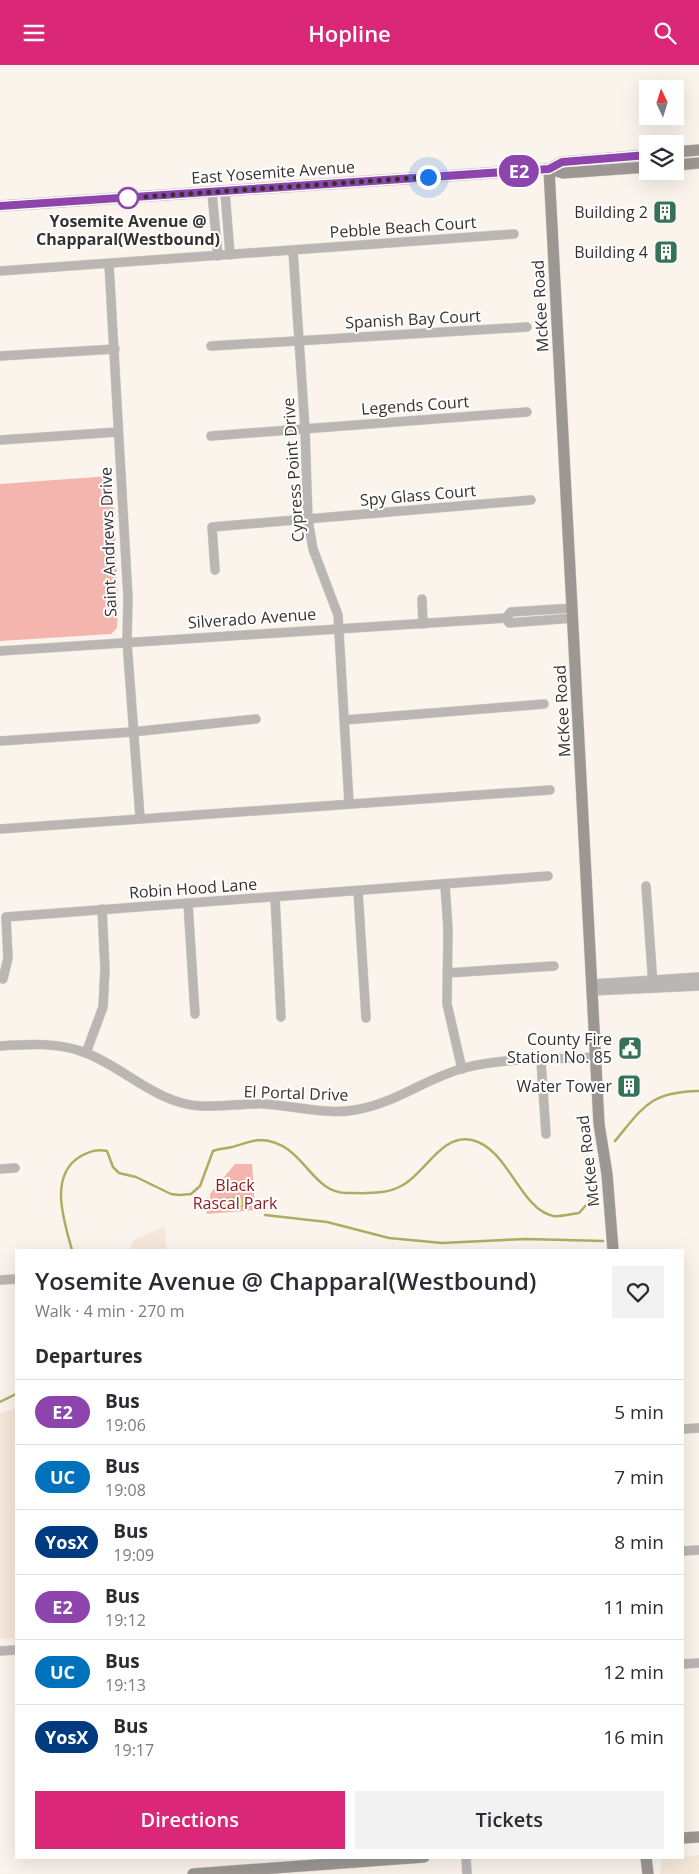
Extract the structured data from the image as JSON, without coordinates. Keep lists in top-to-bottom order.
{
  "streets": {
    "street": [
      "East Yosemite Avenue",
      "Pebble Beach Court",
      "McKee Road",
      "Spanish Bay Court",
      "Legends Court",
      "Cypress Point Drive",
      "Spy Glass Court",
      "Saint Andrews Drive",
      "Silverado Avenue",
      "Robin Hood Lane",
      "El Portal Drive"
    ]
  },
  "crossings": [
    ["East Yosemite Avenue", "McKee Road"],
    ["Pebble Beach Court", "Cypress Point Drive"],
    ["Pebble Beach Court", "Saint Andrews Drive"],
    ["McKee Road", "Silverado Avenue"],
    ["McKee Road", "El Portal Drive"],
    ["Spanish Bay Court", "Cypress Point Drive"],
    ["Legends Court", "Cypress Point Drive"],
    ["Cypress Point Drive", "Spy Glass Court"],
    ["Cypress Point Drive", "Silverado Avenue"],
    ["Saint Andrews Drive", "Silverado Avenue"]
  ],
  "parks": ["Black Rascal Park"],
  "places": {
    "other": ["Yosemite Avenue @ Chapparal(Westbound)"],
    "building": ["Building 2", "Building 4", "Water Tower"],
    "public building": ["County Fire Station No. 85"]
  },
  "lines": ["bus line E2"],
  "north": "top",
  "page": {
    "header": "Hopline",
    "on_map": "E2",
    "heading": [
      ["Yosemite Avenue @ Chapparal(Westbound)", "Walk · 4 min · 270 m"],
      "Departures"
    ],
    "list": [
      {
        "mark": "E2",
        "name": "Bus",
        "note": "19:06",
        "value": "5 min"
      },
      {
        "mark": "UC",
        "name": "Bus",
        "note": "19:08",
        "value": "7 min"
      },
      {
        "mark": "YosX",
        "name": "Bus",
        "note": "19:09",
        "value": "8 min"
      },
      {
        "mark": "E2",
        "name": "Bus",
        "note": "19:12",
        "value": "11 min"
      },
      {
        "mark": "UC",
        "name": "Bus",
        "note": "19:13",
        "value": "12 min"
      },
      {
        "mark": "YosX",
        "name": "Bus",
        "note": "19:17",
        "value": "16 min"
      }
    ],
    "buttons": ["Directions", "Tickets"]
  }
}
